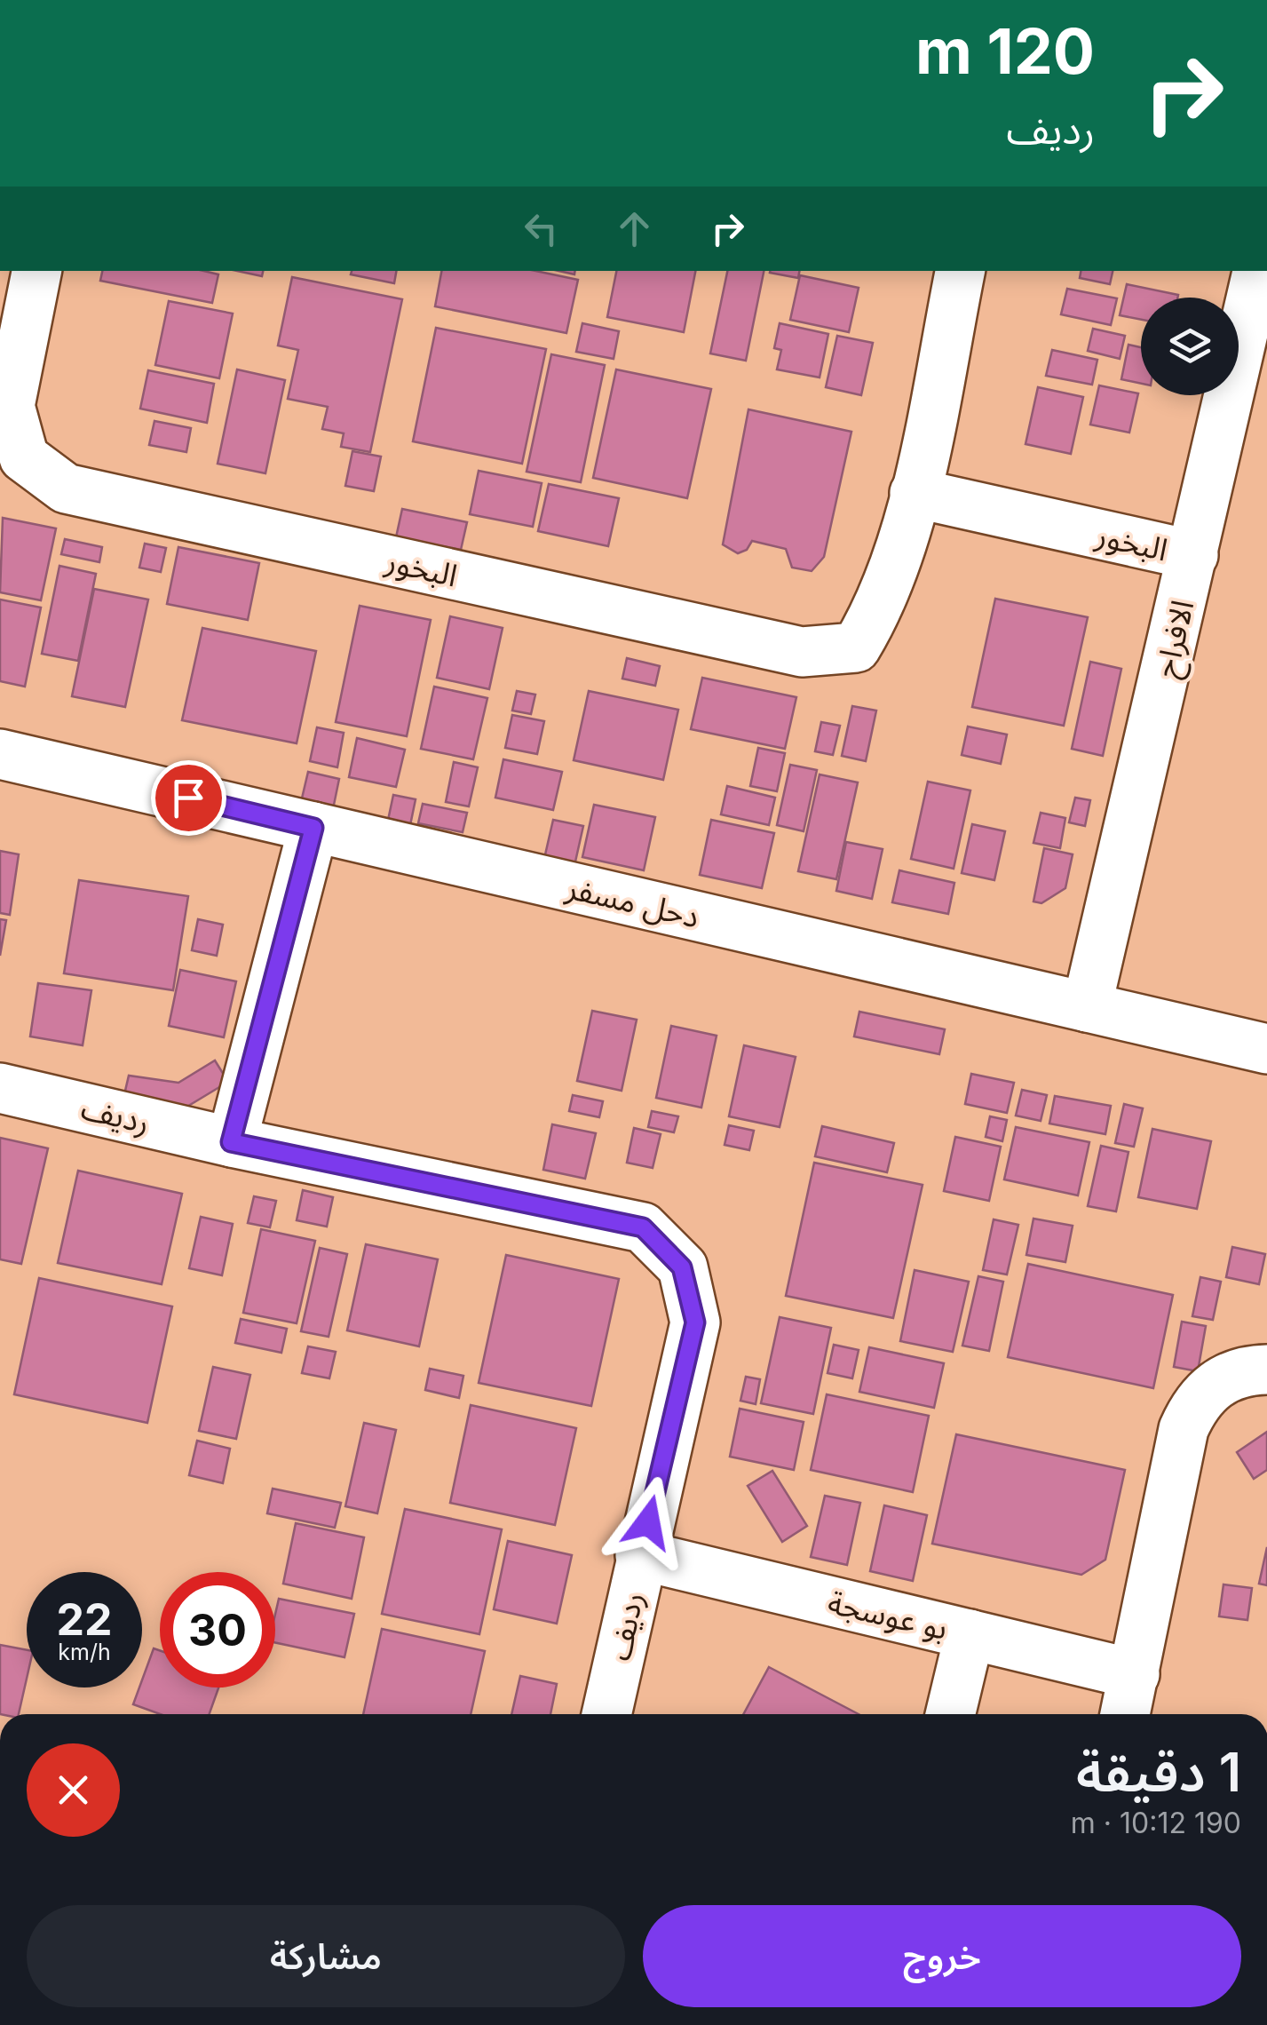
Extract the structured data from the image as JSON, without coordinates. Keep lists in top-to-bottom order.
{
  "streets": {
    "street": [
      "البخور",
      "الافراح",
      "دحل مسفر",
      "رديف",
      "بو عوسجة"
    ]
  },
  "crossings": [
    ["البخور", "الافراح"],
    ["الافراح", "دحل مسفر"],
    ["رديف", "بو عوسجة"]
  ],
  "page": {
    "turn": ["120 m", "رديف"],
    "speed": "22 km/h",
    "limit": "30",
    "heading": ["1 دقيقة", "190 m · 10:12"],
    "buttons": ["خروج", "مشاركة"]
  }
}
